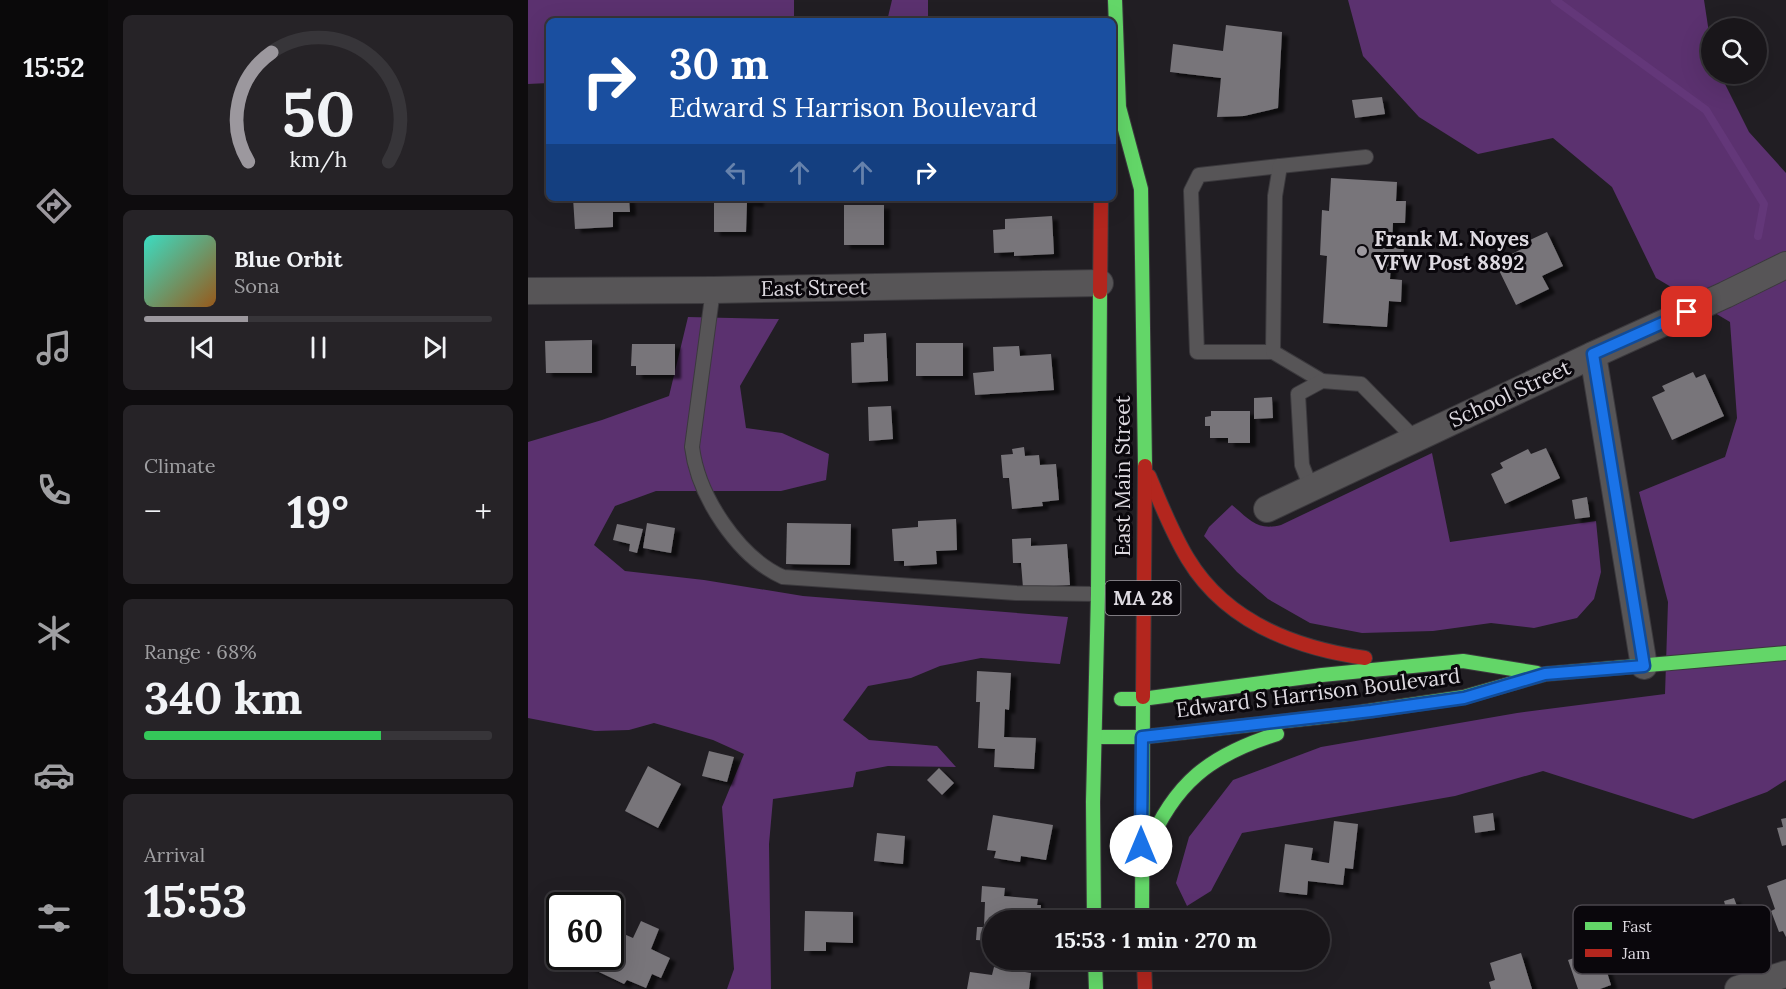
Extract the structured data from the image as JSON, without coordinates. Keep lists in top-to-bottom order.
{
  "streets": {
    "main road": ["East Main Street", "MA 28", "Edward S Harrison Boulevard"],
    "street": ["East Street", "School Street"]
  },
  "crossings": [
    ["East Street", "East Main Street"],
    ["East Main Street", "Edward S Harrison Boulevard"]
  ],
  "places": ["Frank M. Noyes VFW Post 8892"],
  "legend": ["Fast", "Jam"],
  "page": {
    "tabs": "15:52",
    "turn": ["30 m", "Edward S Harrison Boulevard"],
    "song": ["Blue Orbit", "Sona"],
    "tile": [
      "Climate",
      ["Range · 68%", "340 km"],
      ["Arrival", "15:53"]
    ],
    "heat": ["−", "19°", "+"],
    "limit": "60",
    "trip": "15:53 · 1 min · 270 m",
    "gauge": ["50", "km/h"]
  }
}
